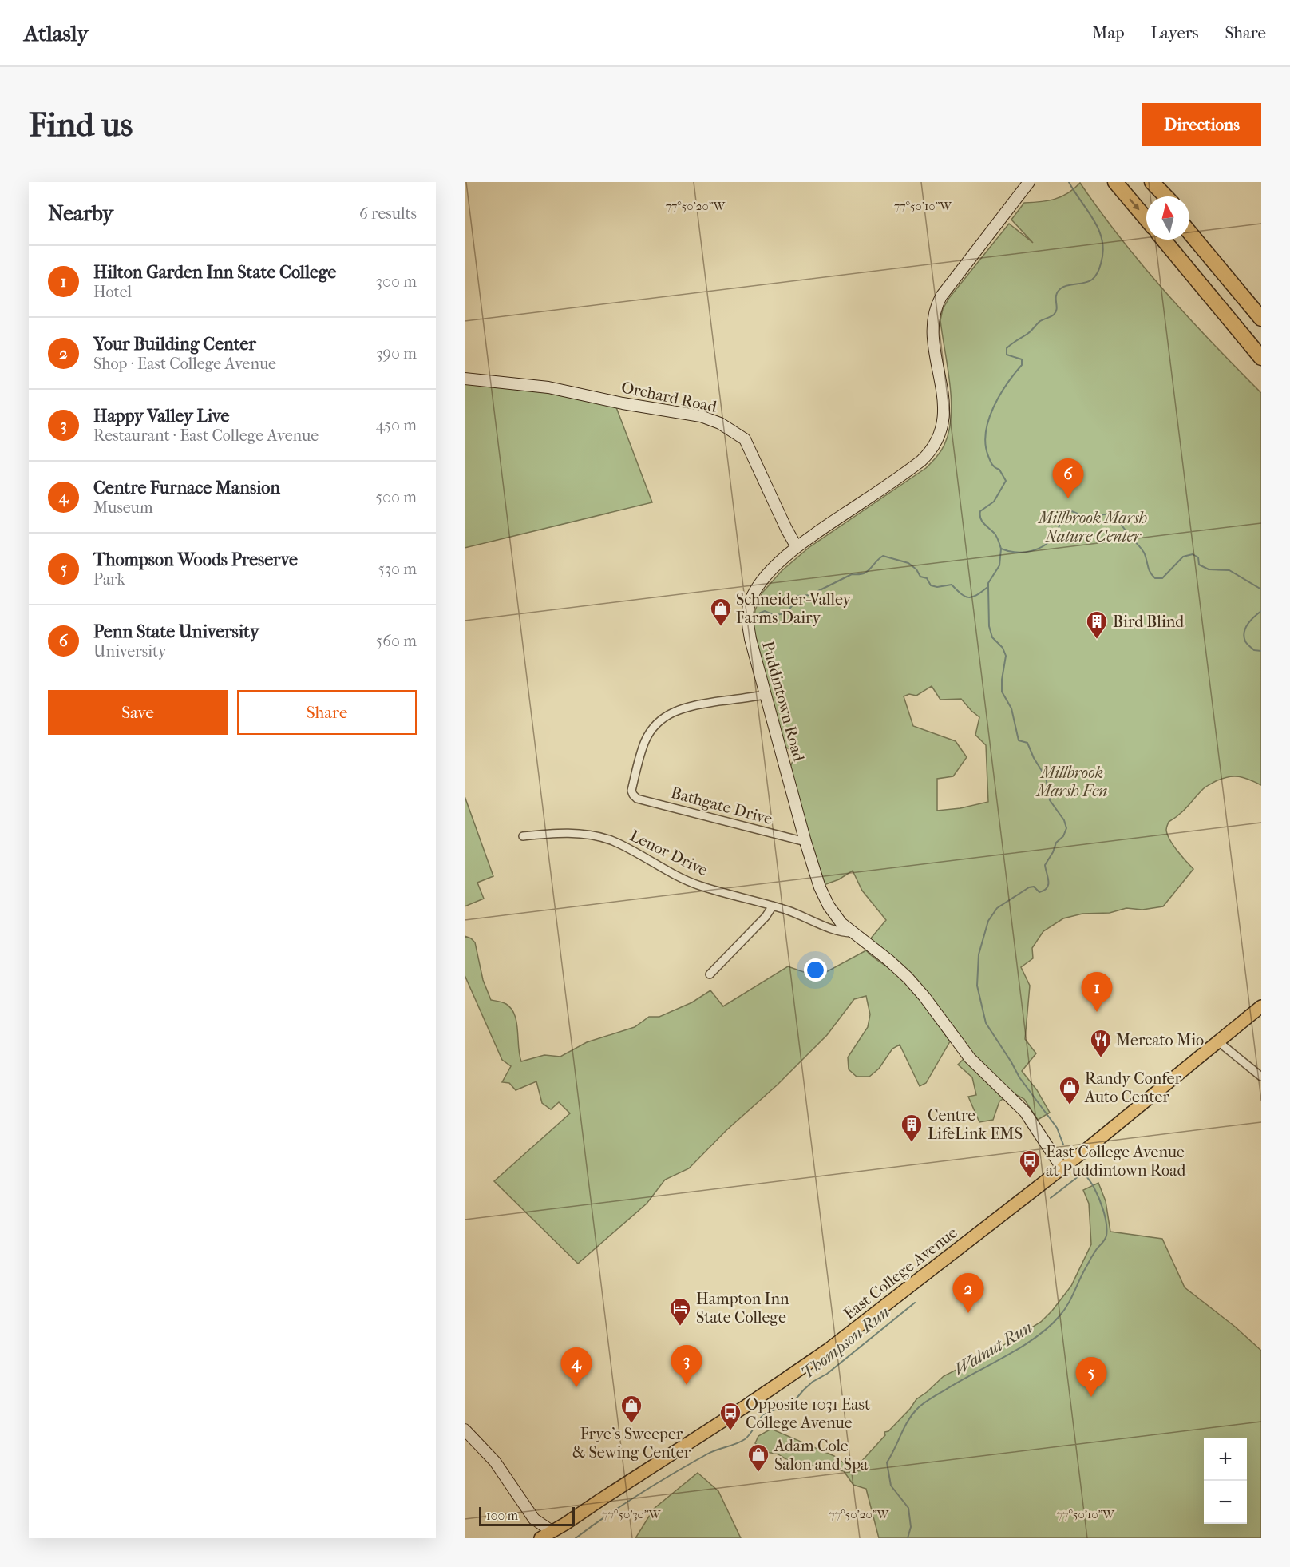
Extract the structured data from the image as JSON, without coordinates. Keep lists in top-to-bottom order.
{
  "streets": {
    "main road": ["East College Avenue"],
    "street": [
      "Orchard Road",
      "Puddintown Road",
      "Bathgate Drive",
      "Lenor Drive"
    ]
  },
  "crossings": [
    ["Orchard Road", "Puddintown Road"],
    ["Puddintown Road", "Bathgate Drive"],
    ["Puddintown Road", "Lenor Drive"],
    ["Puddintown Road", "East College Avenue"]
  ],
  "water": ["Thompson Run", "Walnut Run"],
  "parks": ["Millbrook Marsh Nature Center", "Millbrook Marsh Fen"],
  "places": {
    "shop": [
      "Schneider-Valley Farms Dairy",
      "Randy Confer Auto Center",
      "Frye's Sweeper & Sewing Center",
      "Adam Cole Salon and Spa"
    ],
    "building": ["Bird Blind", "Centre LifeLink EMS"],
    "restaurant": ["Mercato Mio"],
    "bus stop": ["East College Avenue at Puddintown Road", "Opposite 1031 East College Avenue"],
    "hotel": ["Hampton Inn State College"]
  },
  "scale_bar": "100 m",
  "north": "top",
  "page": {
    "header": "Atlasly",
    "nav": ["Map", "Layers", "Share"],
    "buttons": [
      "Directions",
      ["Save", "Share"]
    ],
    "title": "Find us",
    "heading": ["Nearby", "6 results"],
    "list": [
      {
        "mark": "1",
        "name": "Hilton Garden Inn State College",
        "note": "Hotel",
        "value": "300 m"
      },
      {
        "mark": "2",
        "name": "Your Building Center",
        "note": "Shop · East College Avenue",
        "value": "390 m"
      },
      {
        "mark": "3",
        "name": "Happy Valley Live",
        "note": "Restaurant · East College Avenue",
        "value": "450 m"
      },
      {
        "mark": "4",
        "name": "Centre Furnace Mansion",
        "note": "Museum",
        "value": "500 m"
      },
      {
        "mark": "5",
        "name": "Thompson Woods Preserve",
        "note": "Park",
        "value": "530 m"
      },
      {
        "mark": "6",
        "name": "Penn State University",
        "note": "University",
        "value": "560 m"
      }
    ],
    "pins": [
      "6",
      "1",
      "2",
      "3",
      "4",
      "5"
    ],
    "map_buttons": ["+", "−"],
    "scale": "100 m"
  },
  "coordinates": ["77°50'20\"W", "77°50'10\"W", "77°50'30\"W"]
}
